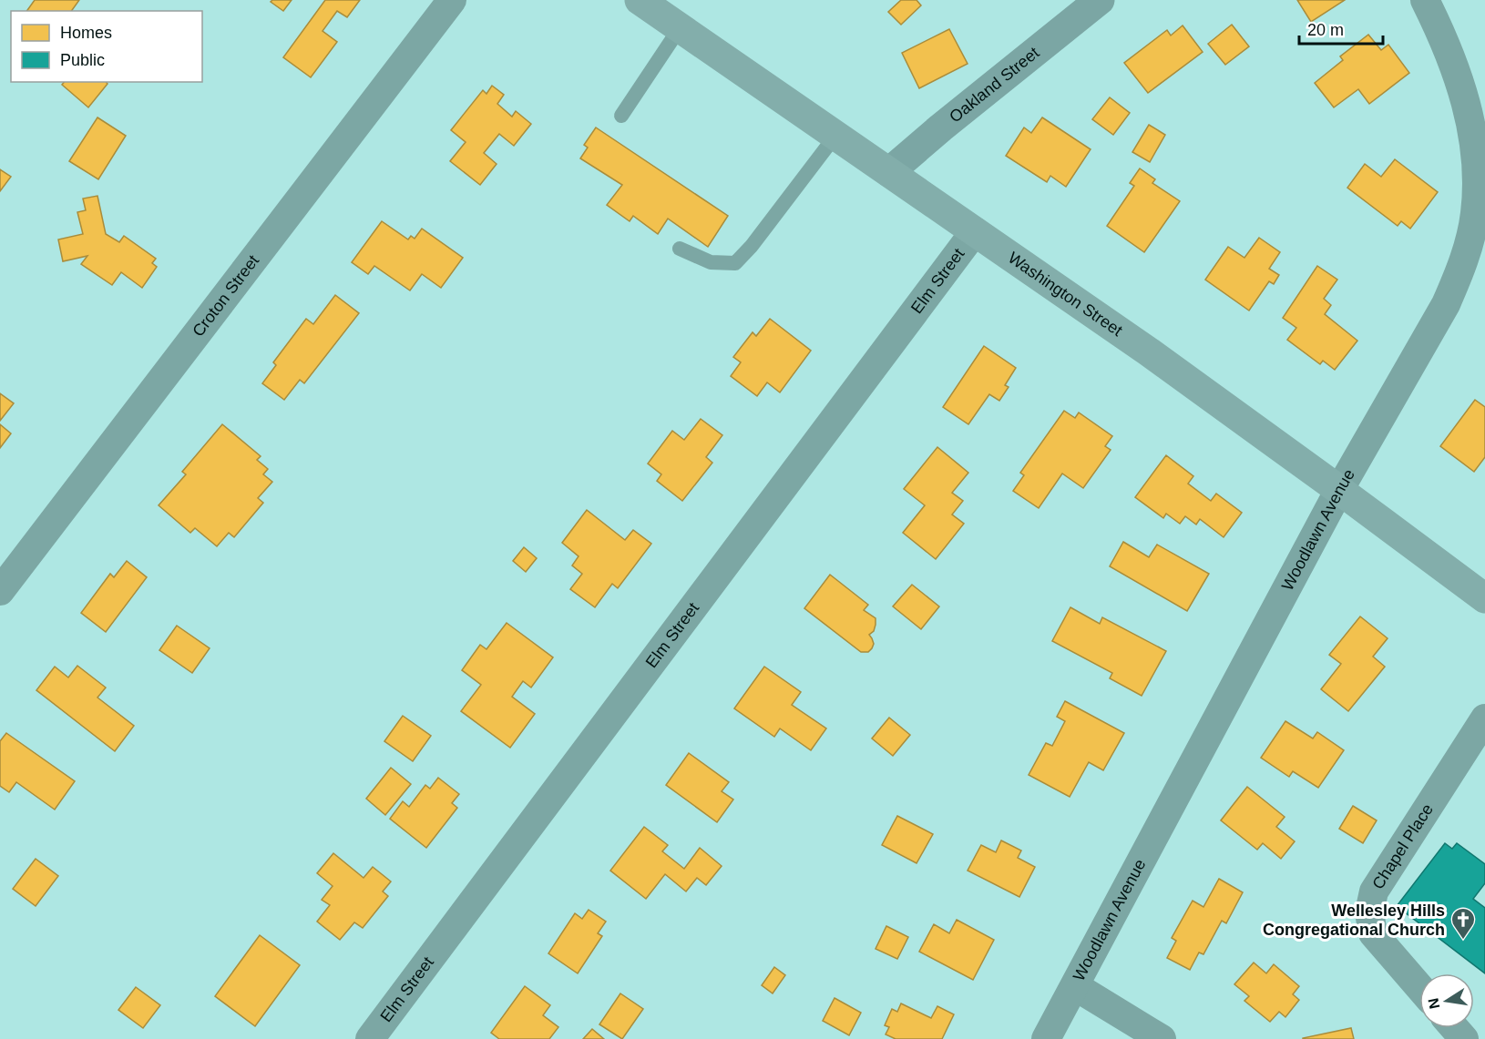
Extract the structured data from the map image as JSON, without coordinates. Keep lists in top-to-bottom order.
{
  "streets": {
    "main road": ["Washington Street"],
    "street": [
      "Oakland Street",
      "Elm Street",
      "Croton Street",
      "Woodlawn Avenue",
      "Chapel Place"
    ]
  },
  "crossings": [
    ["Oakland Street", "Washington Street"],
    ["Elm Street", "Washington Street"],
    ["Washington Street", "Woodlawn Avenue"]
  ],
  "places": {
    "church": ["Wellesley Hills Congregational Church"]
  },
  "legend": ["Homes", "Public"],
  "scale_bar": "20 m",
  "north": "left"
}
